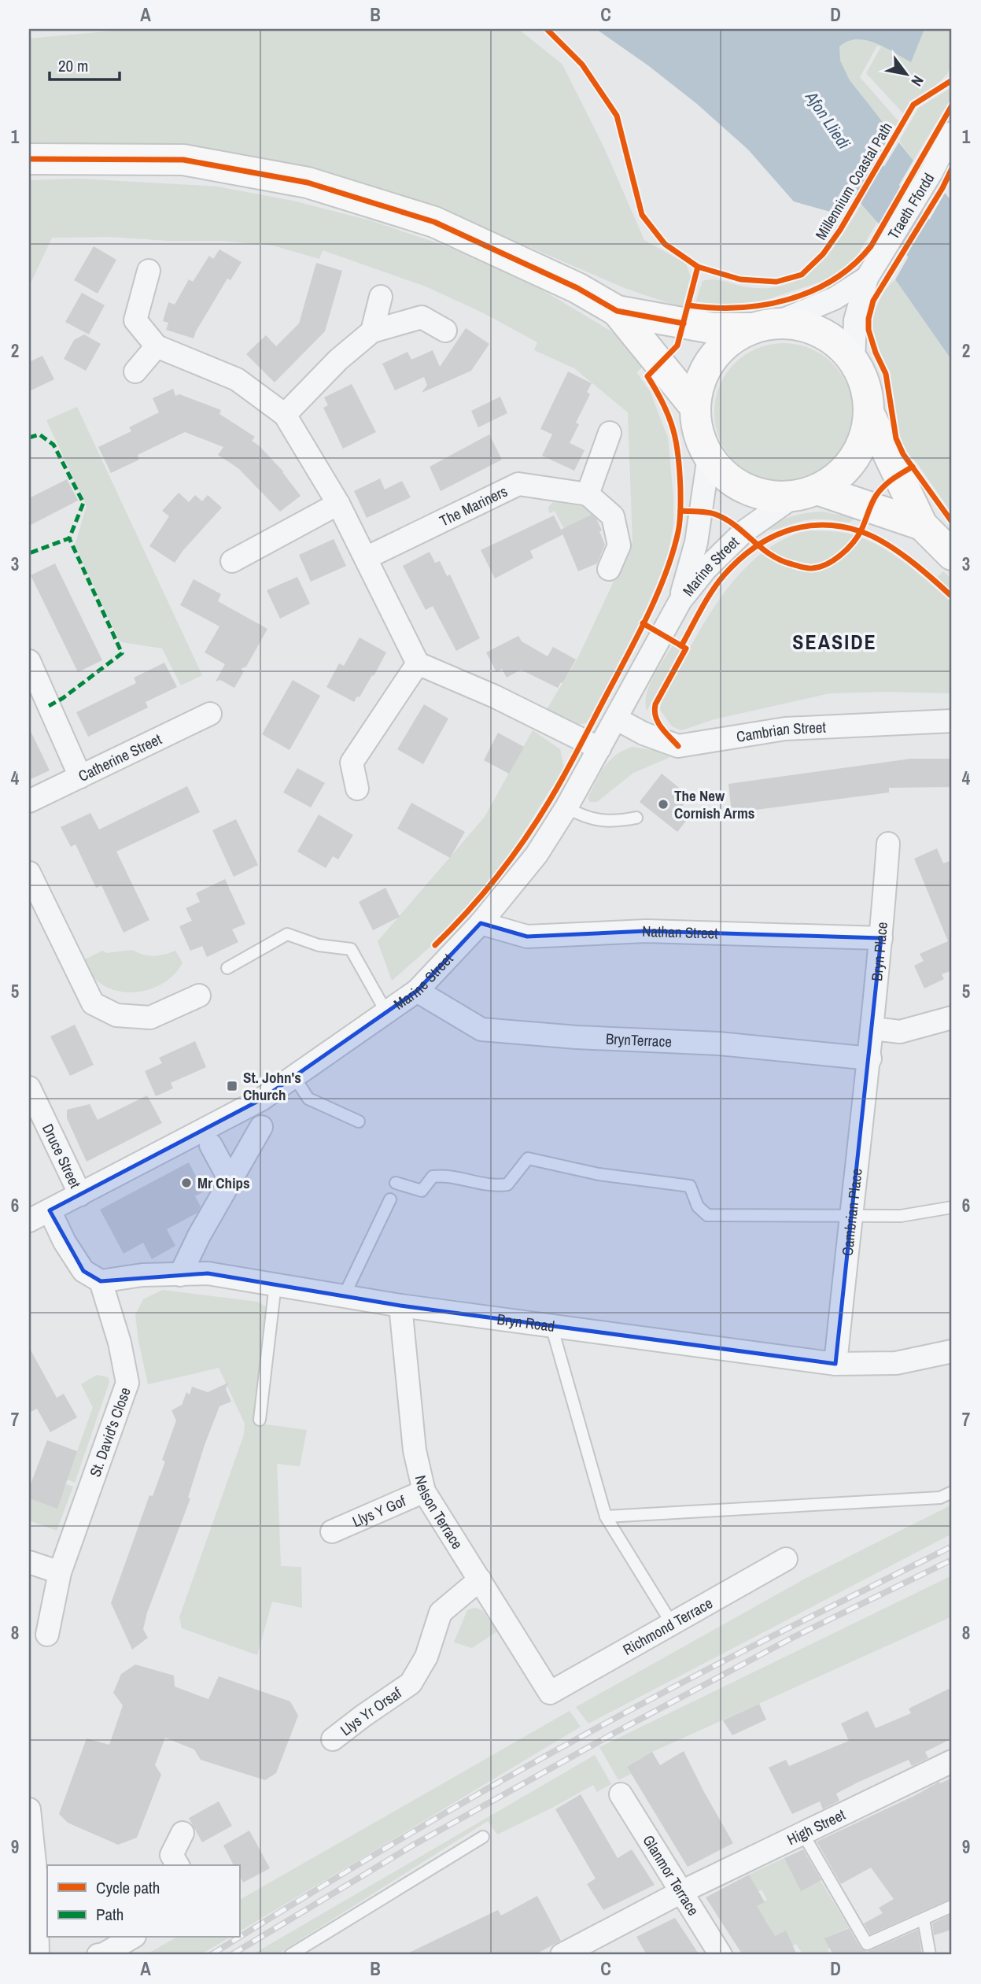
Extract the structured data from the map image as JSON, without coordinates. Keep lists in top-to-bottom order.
{
  "streets": {
    "street": [
      "Traeth Ffordd",
      "The Mariners",
      "Marine Street",
      "Cambrian Street",
      "Catherine Street",
      "Nathan Street",
      "Bryn Place",
      "BrynTerrace",
      "Druce Street",
      "Cambrian Place",
      "Bryn Road",
      "St. David's Close",
      "Llys Y Gof",
      "Nelson Terrace",
      "Richmond Terrace",
      "Llys Yr Orsaf",
      "High Street",
      "Glanmor Terrace"
    ],
    "cycle path": ["Millennium Coastal Path"]
  },
  "crossings": [
    ["Traeth Ffordd", "Marine Street"],
    ["Marine Street", "Cambrian Street"],
    ["Marine Street", "Nathan Street"],
    ["Marine Street", "BrynTerrace"],
    ["Marine Street", "Druce Street"],
    ["Nathan Street", "Bryn Place"],
    ["Bryn Place", "BrynTerrace"],
    ["Bryn Place", "Cambrian Place"],
    ["BrynTerrace", "Cambrian Place"],
    ["Cambrian Place", "Bryn Road"],
    ["Bryn Road", "St. David's Close"],
    ["Bryn Road", "Nelson Terrace"],
    ["Llys Y Gof", "Nelson Terrace"],
    ["Nelson Terrace", "Richmond Terrace"],
    ["Nelson Terrace", "Llys Yr Orsaf"],
    ["High Street", "Glanmor Terrace"]
  ],
  "districts": ["SEASIDE"],
  "water": ["Afon Lliedi"],
  "places": {
    "other": ["The New Cornish Arms", "Mr Chips"],
    "transit": ["St. John's Church"]
  },
  "legend": ["Cycle path", "Path"],
  "scale_bar": "20 m",
  "north": "bottom right",
  "grid": {
    "columns": [
      "A",
      "B",
      "C",
      "D"
    ],
    "rows": [
      "1",
      "2",
      "3",
      "4",
      "5",
      "6",
      "7",
      "8",
      "9"
    ]
  }
}
